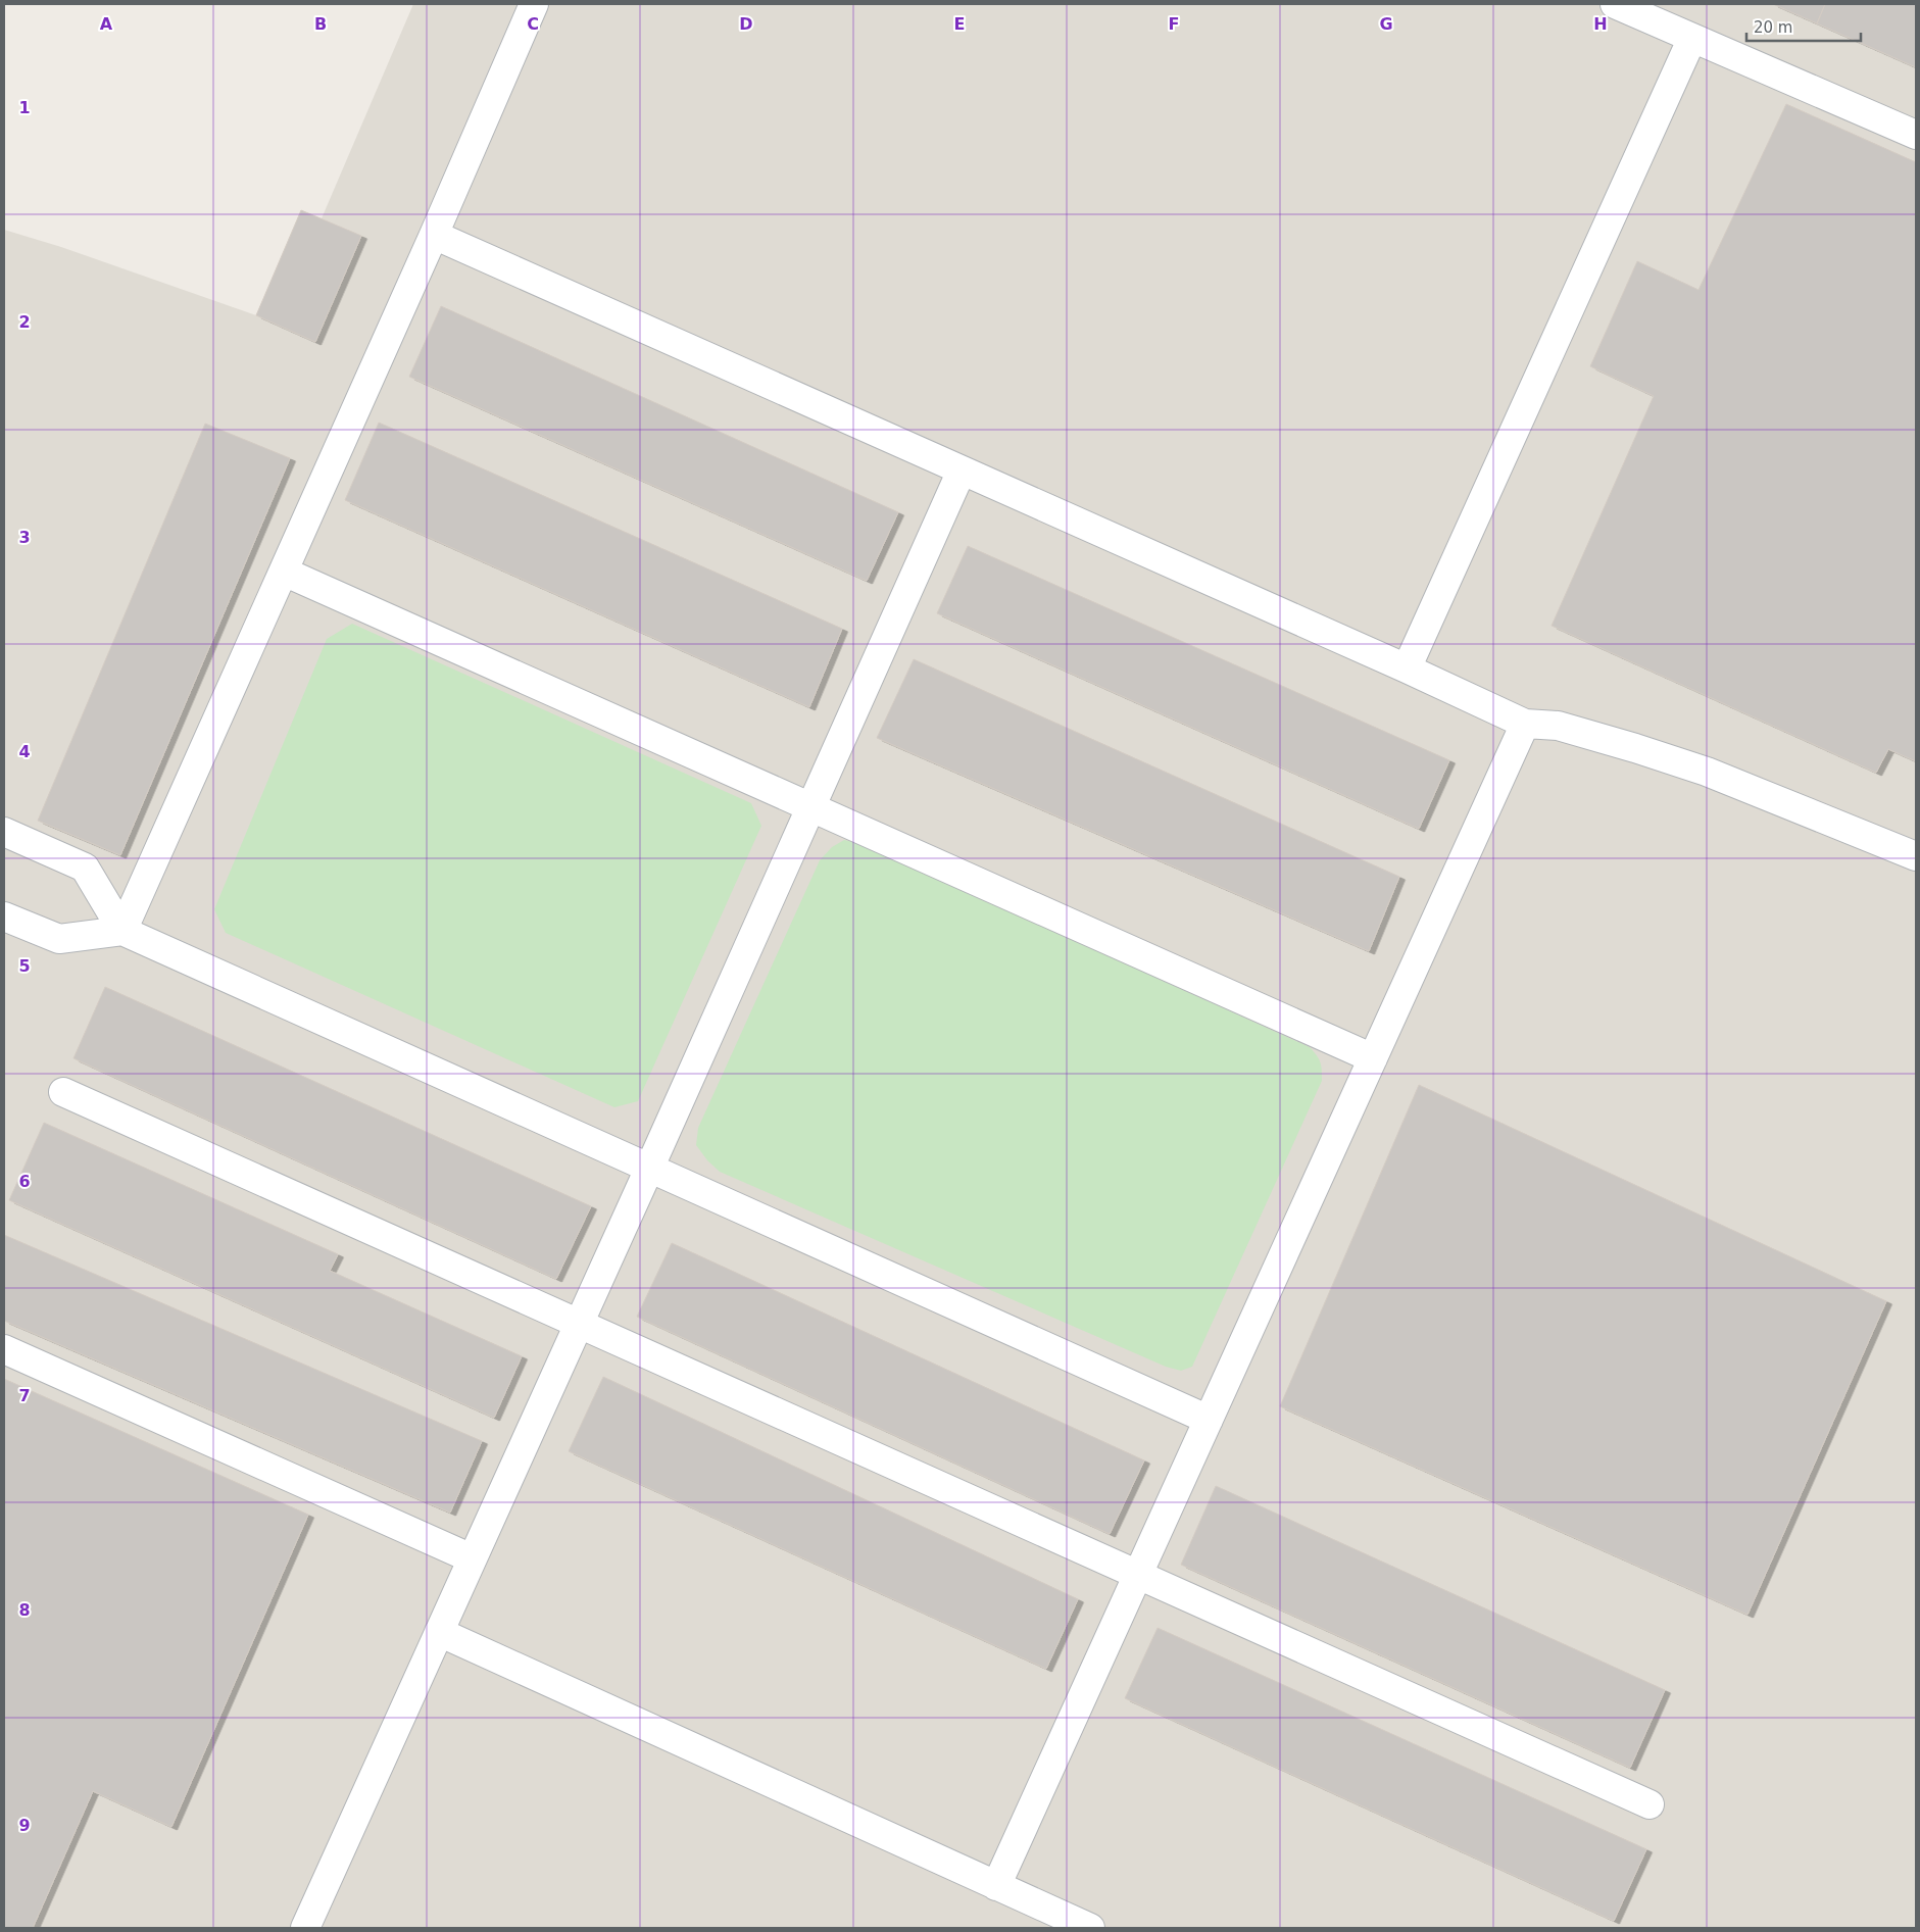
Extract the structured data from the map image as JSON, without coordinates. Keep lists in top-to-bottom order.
{
  "scale_bar": "20 m",
  "grid": {
    "columns": [
      "A",
      "B",
      "C",
      "D",
      "E",
      "F",
      "G",
      "H"
    ],
    "rows": [
      "1",
      "2",
      "3",
      "4",
      "5",
      "6",
      "7",
      "8",
      "9"
    ]
  }
}
